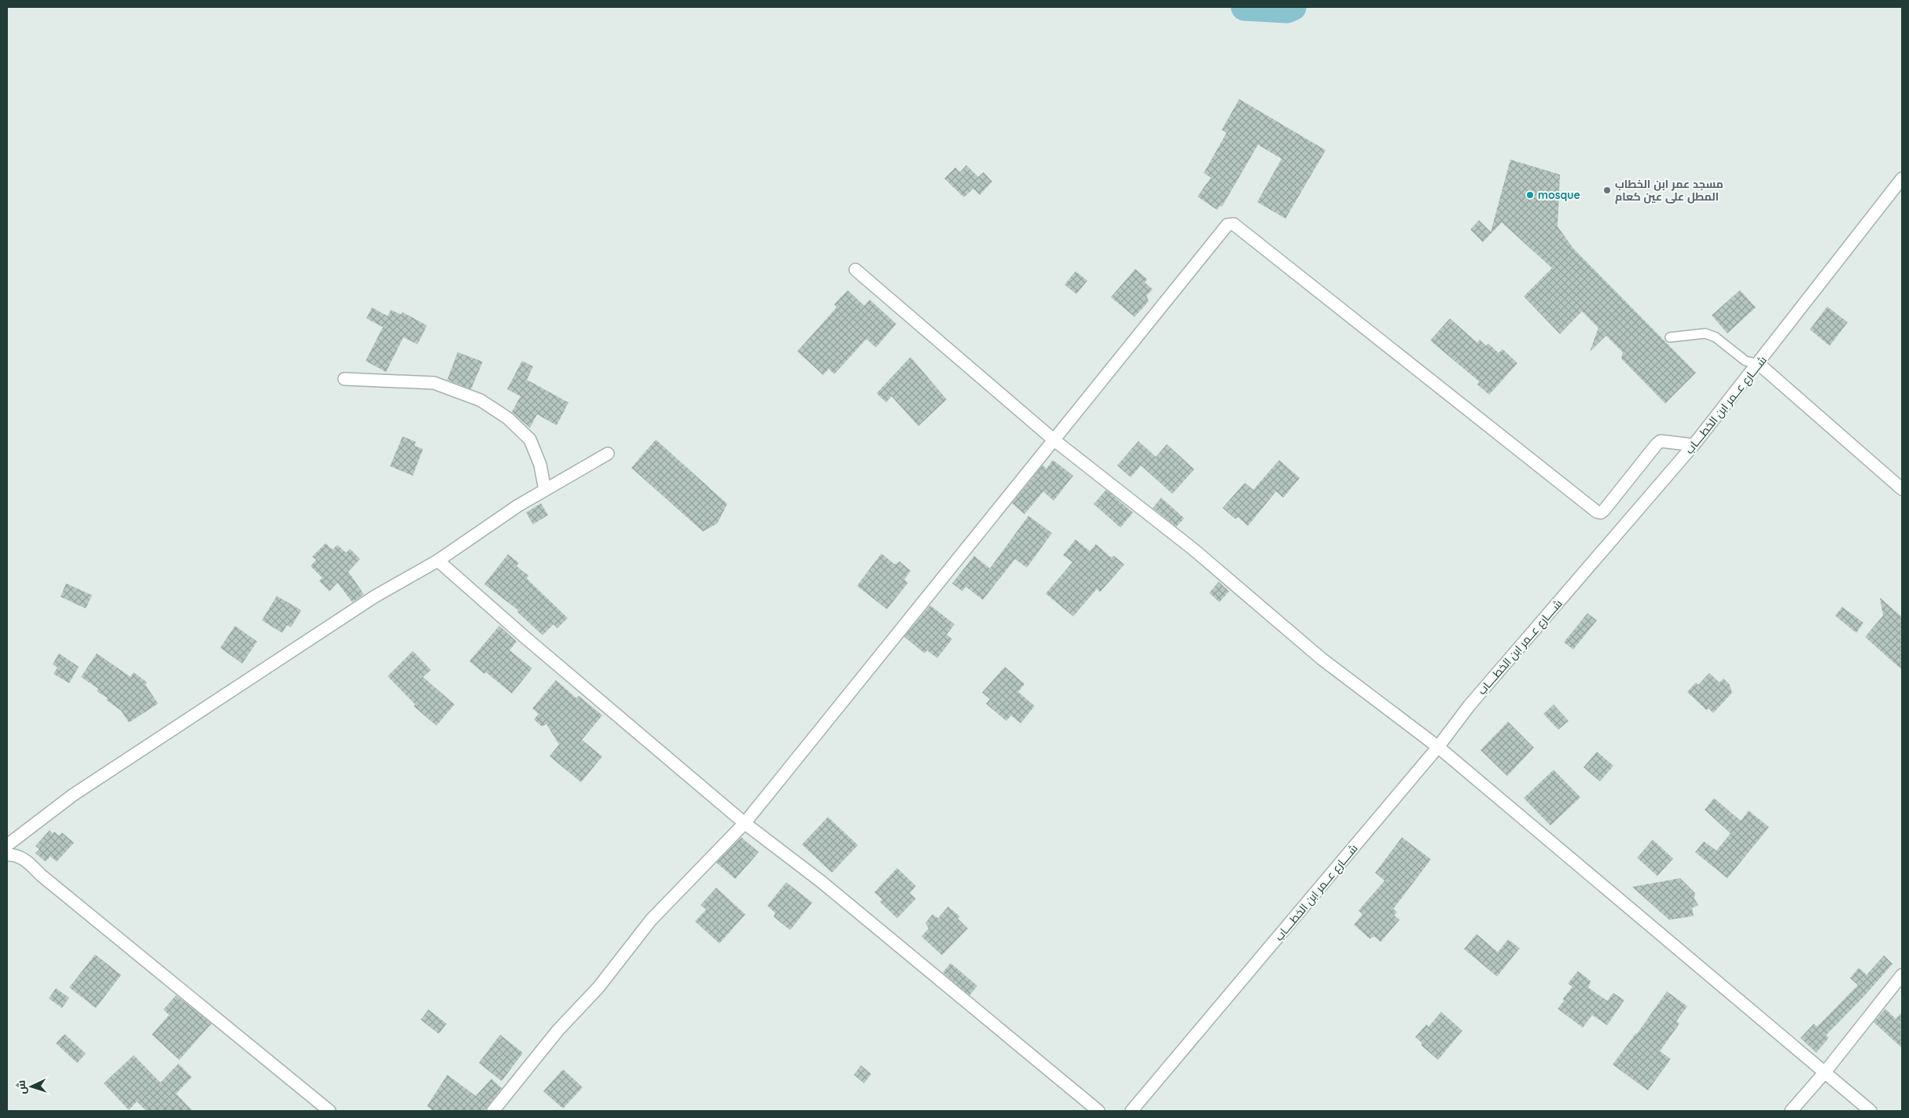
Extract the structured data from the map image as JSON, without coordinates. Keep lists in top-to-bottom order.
{
  "streets": {
    "street": ["شــــارع عــمر ابن الخطــــاب"]
  },
  "places": ["مسجد عمر ابن الخطاب المطل على عين كعام", "mosque"],
  "north": "left"
}
